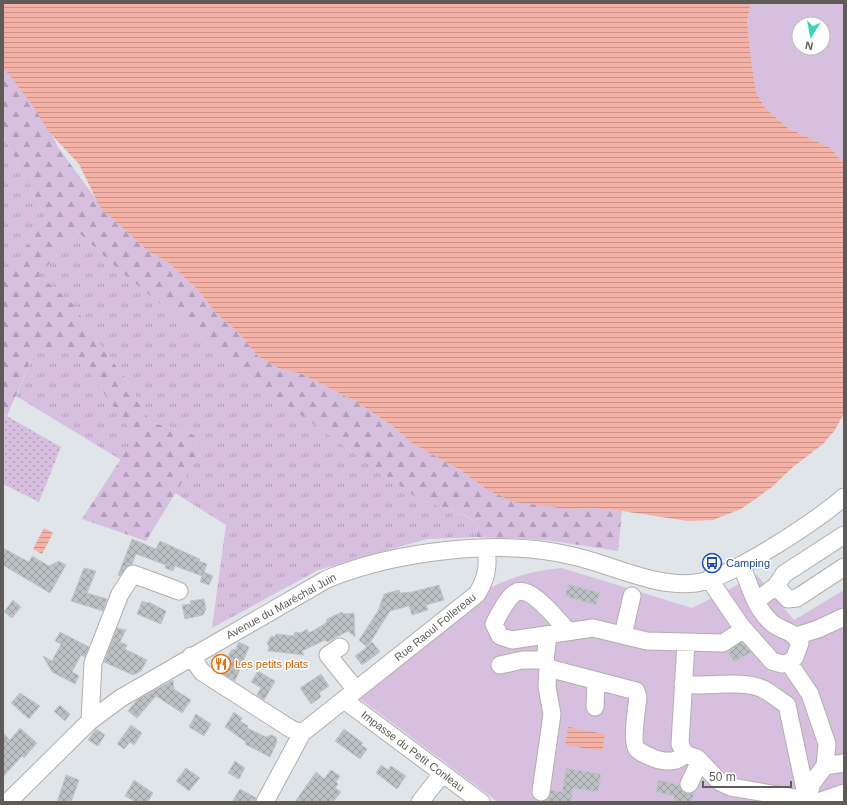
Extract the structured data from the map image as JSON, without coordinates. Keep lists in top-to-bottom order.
{
  "streets": {
    "street": ["Avenue du Maréchal Juin", "Rue Raoul Follereau", "Impasse du Petit Conleau"]
  },
  "crossings": [
    ["Avenue du Maréchal Juin", "Rue Raoul Follereau"],
    ["Rue Raoul Follereau", "Impasse du Petit Conleau"]
  ],
  "places": {
    "bus stop": ["Camping"],
    "restaurant": ["Les petits plats"]
  },
  "scale_bar": "50 m",
  "north": "bottom"
}
